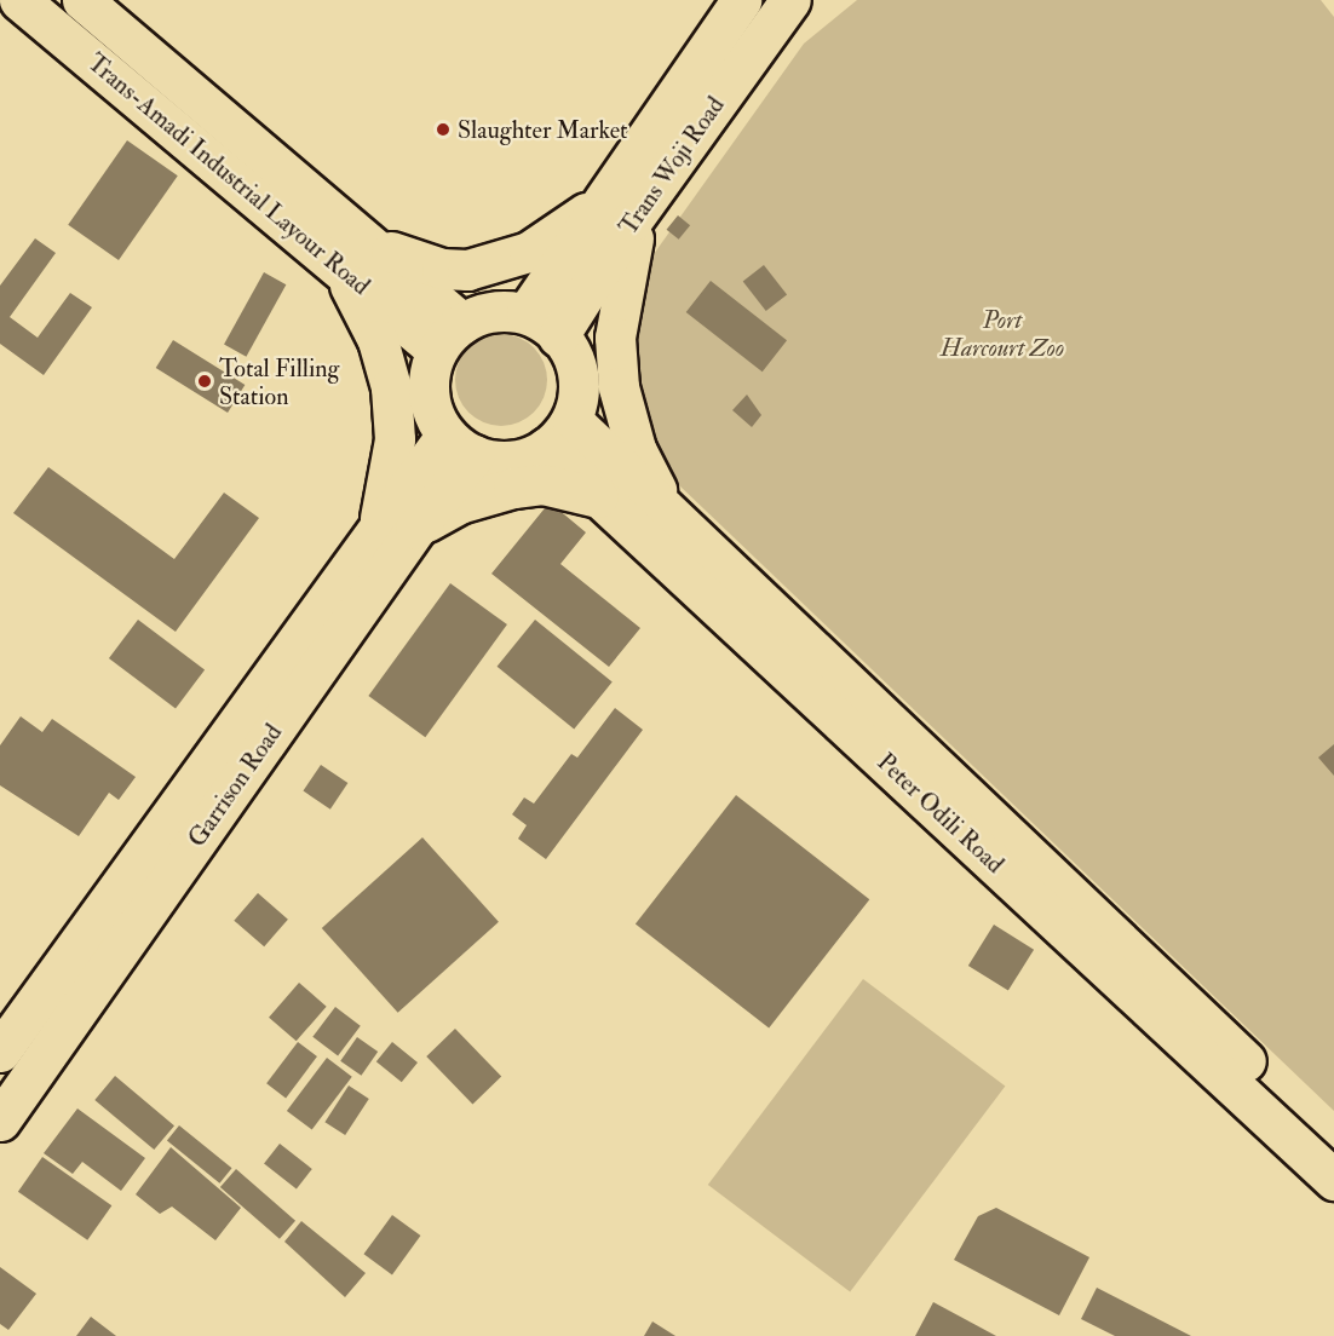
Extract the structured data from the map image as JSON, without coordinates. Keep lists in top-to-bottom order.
{
  "streets": {
    "main road": [
      "Trans Woji Road",
      "Trans-Amadi Industrial Layour Road",
      "Garrison Road",
      "Peter Odili Road"
    ]
  },
  "crossings": [
    ["Trans Woji Road", "Trans-Amadi Industrial Layour Road"],
    ["Trans Woji Road", "Garrison Road"],
    ["Trans Woji Road", "Peter Odili Road"],
    ["Trans-Amadi Industrial Layour Road", "Garrison Road"],
    ["Trans-Amadi Industrial Layour Road", "Peter Odili Road"],
    ["Garrison Road", "Peter Odili Road"]
  ],
  "parks": ["Port Harcourt Zoo"],
  "places": ["Slaughter Market", "Total Filling Station"]
}
